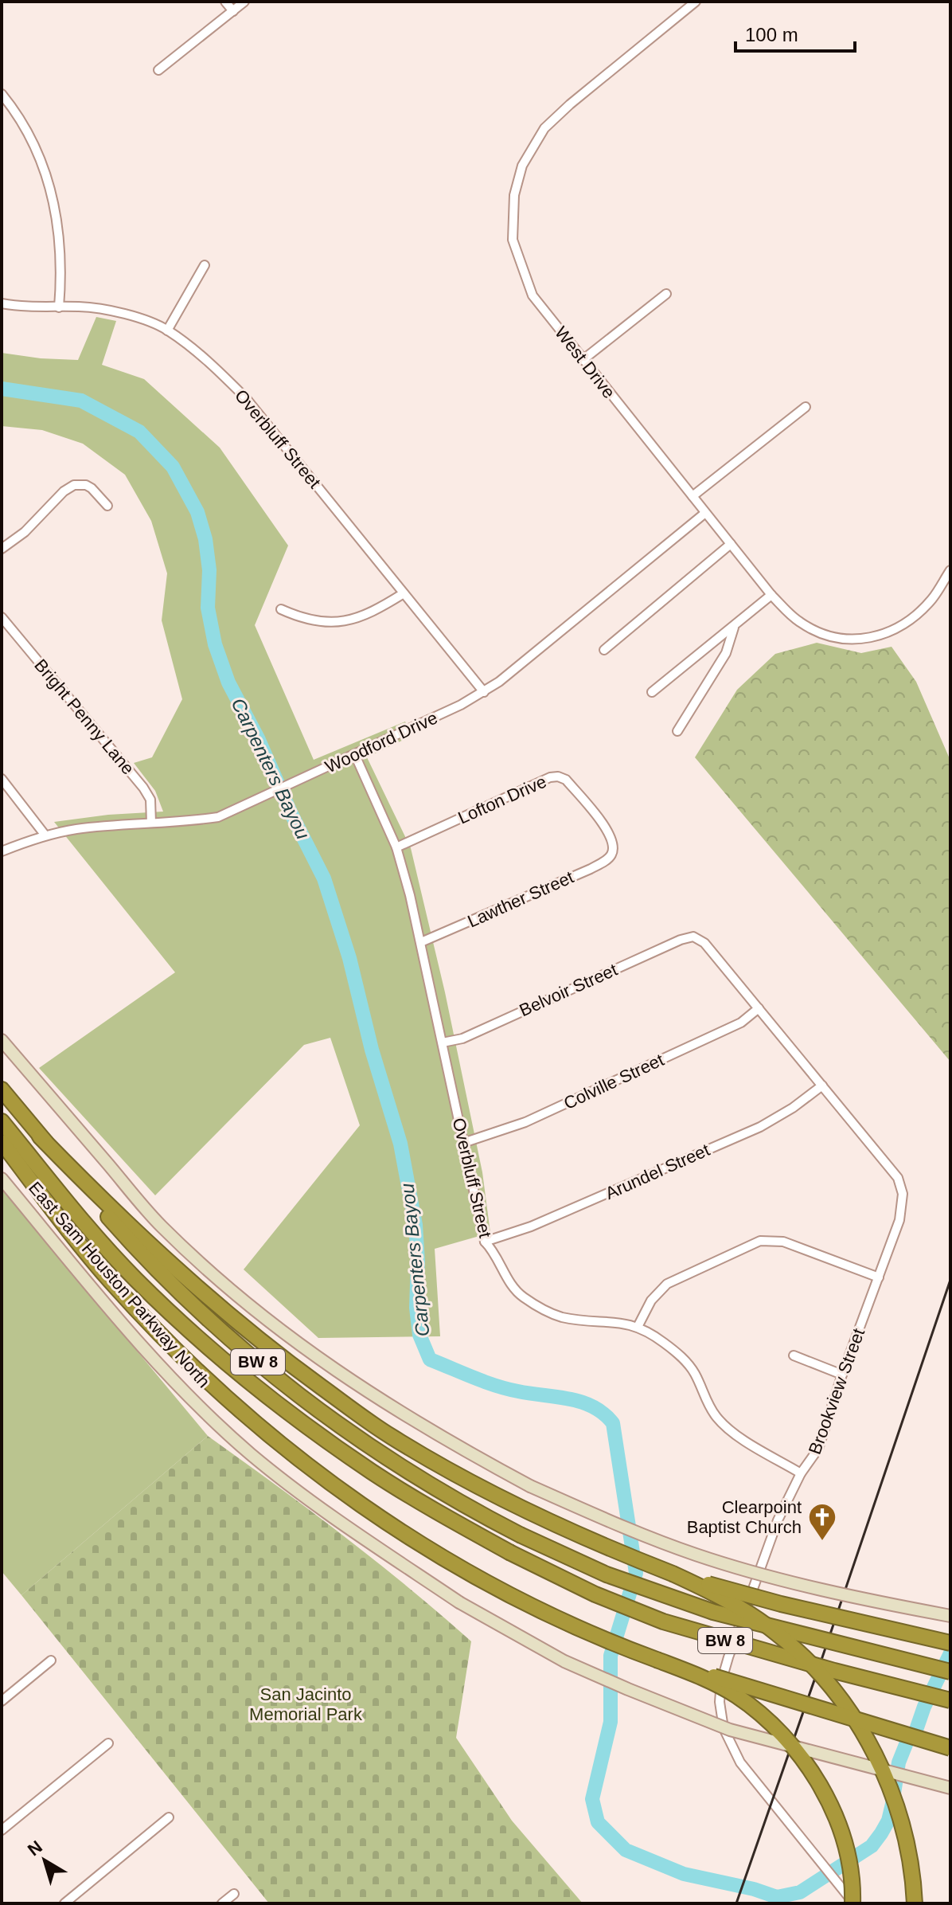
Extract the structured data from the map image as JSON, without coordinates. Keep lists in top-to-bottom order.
{
  "streets": {
    "highway": ["East Sam Houston Parkway North", "BW 8"],
    "street": [
      "West Drive",
      "Overbluff Street",
      "Bright Penny Lane",
      "Woodford Drive",
      "Lofton Drive",
      "Lawther Street",
      "Belvoir Street",
      "Colville Street",
      "Arundel Street",
      "Brookview Street"
    ]
  },
  "crossings": [
    ["West Drive", "Woodford Drive"],
    ["Overbluff Street", "Woodford Drive"],
    ["Overbluff Street", "Lofton Drive"],
    ["Overbluff Street", "Lawther Street"],
    ["Overbluff Street", "Belvoir Street"],
    ["Overbluff Street", "Colville Street"],
    ["Overbluff Street", "Arundel Street"],
    ["Overbluff Street", "Brookview Street"],
    ["Bright Penny Lane", "Woodford Drive"],
    ["Lofton Drive", "Lawther Street"],
    ["Belvoir Street", "Brookview Street"],
    ["Colville Street", "Brookview Street"],
    ["Arundel Street", "Brookview Street"]
  ],
  "water": ["Carpenters Bayou"],
  "parks": ["San Jacinto Memorial Park"],
  "places": {
    "church": ["Clearpoint Baptist Church"]
  },
  "scale_bar": "100 m",
  "north": "top left"
}
